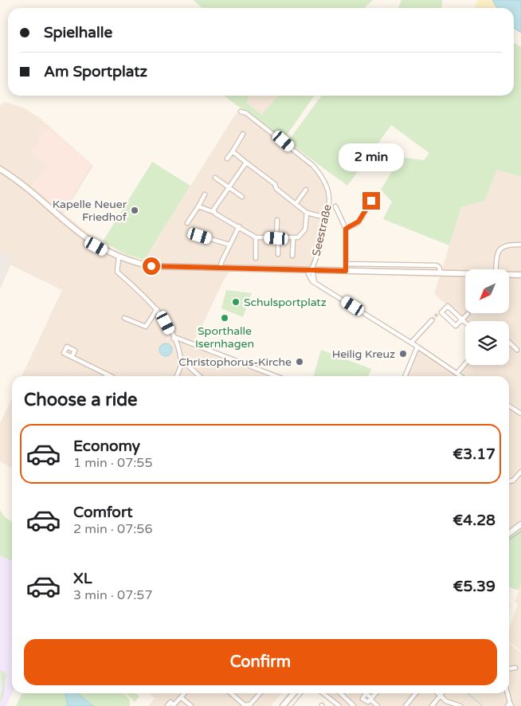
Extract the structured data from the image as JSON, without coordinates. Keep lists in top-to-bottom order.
{
  "streets": {
    "street": ["Seestraße"]
  },
  "places": [
    "Kapelle Neuer Friedhof",
    "Schulsportplatz",
    "Sporthalle Isernhagen",
    "Heilig Kreuz",
    "Christophorus-Kirche"
  ],
  "north": "bottom left",
  "page": {
    "banner": ["Spielhalle", "Am Sportplatz"],
    "bubble": "2 min",
    "heading": "Choose a ride",
    "list": [
      {
        "name": "Economy",
        "note": "1 min · 07:55",
        "value": "€3.17"
      },
      {
        "name": "Comfort",
        "note": "2 min · 07:56",
        "value": "€4.28"
      },
      {
        "name": "XL",
        "note": "3 min · 07:57",
        "value": "€5.39"
      }
    ],
    "buttons": "Confirm"
  }
}
